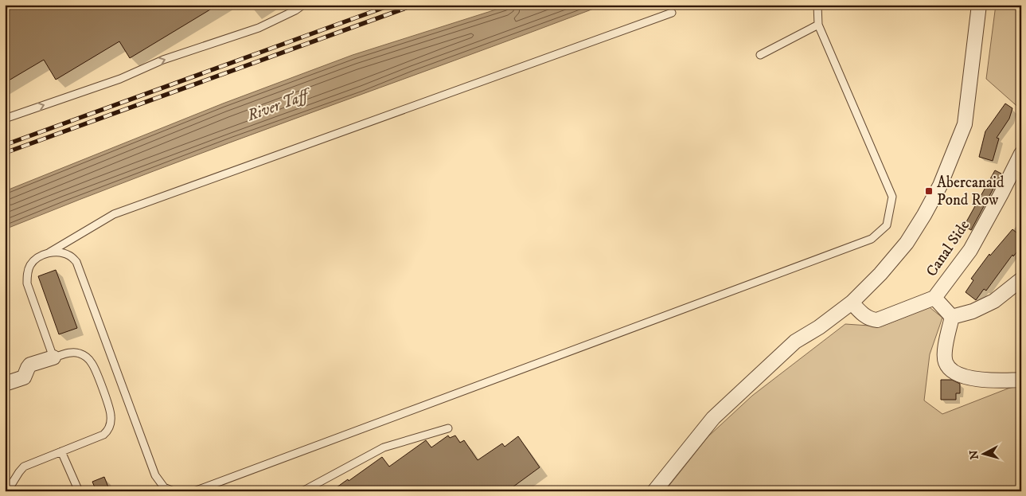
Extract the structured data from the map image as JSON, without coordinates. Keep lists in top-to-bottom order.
{
  "streets": {
    "street": ["Canal Side"]
  },
  "water": ["River Taff"],
  "places": {
    "transit": ["Abercanaid Pond Row"]
  },
  "north": "left"
}
